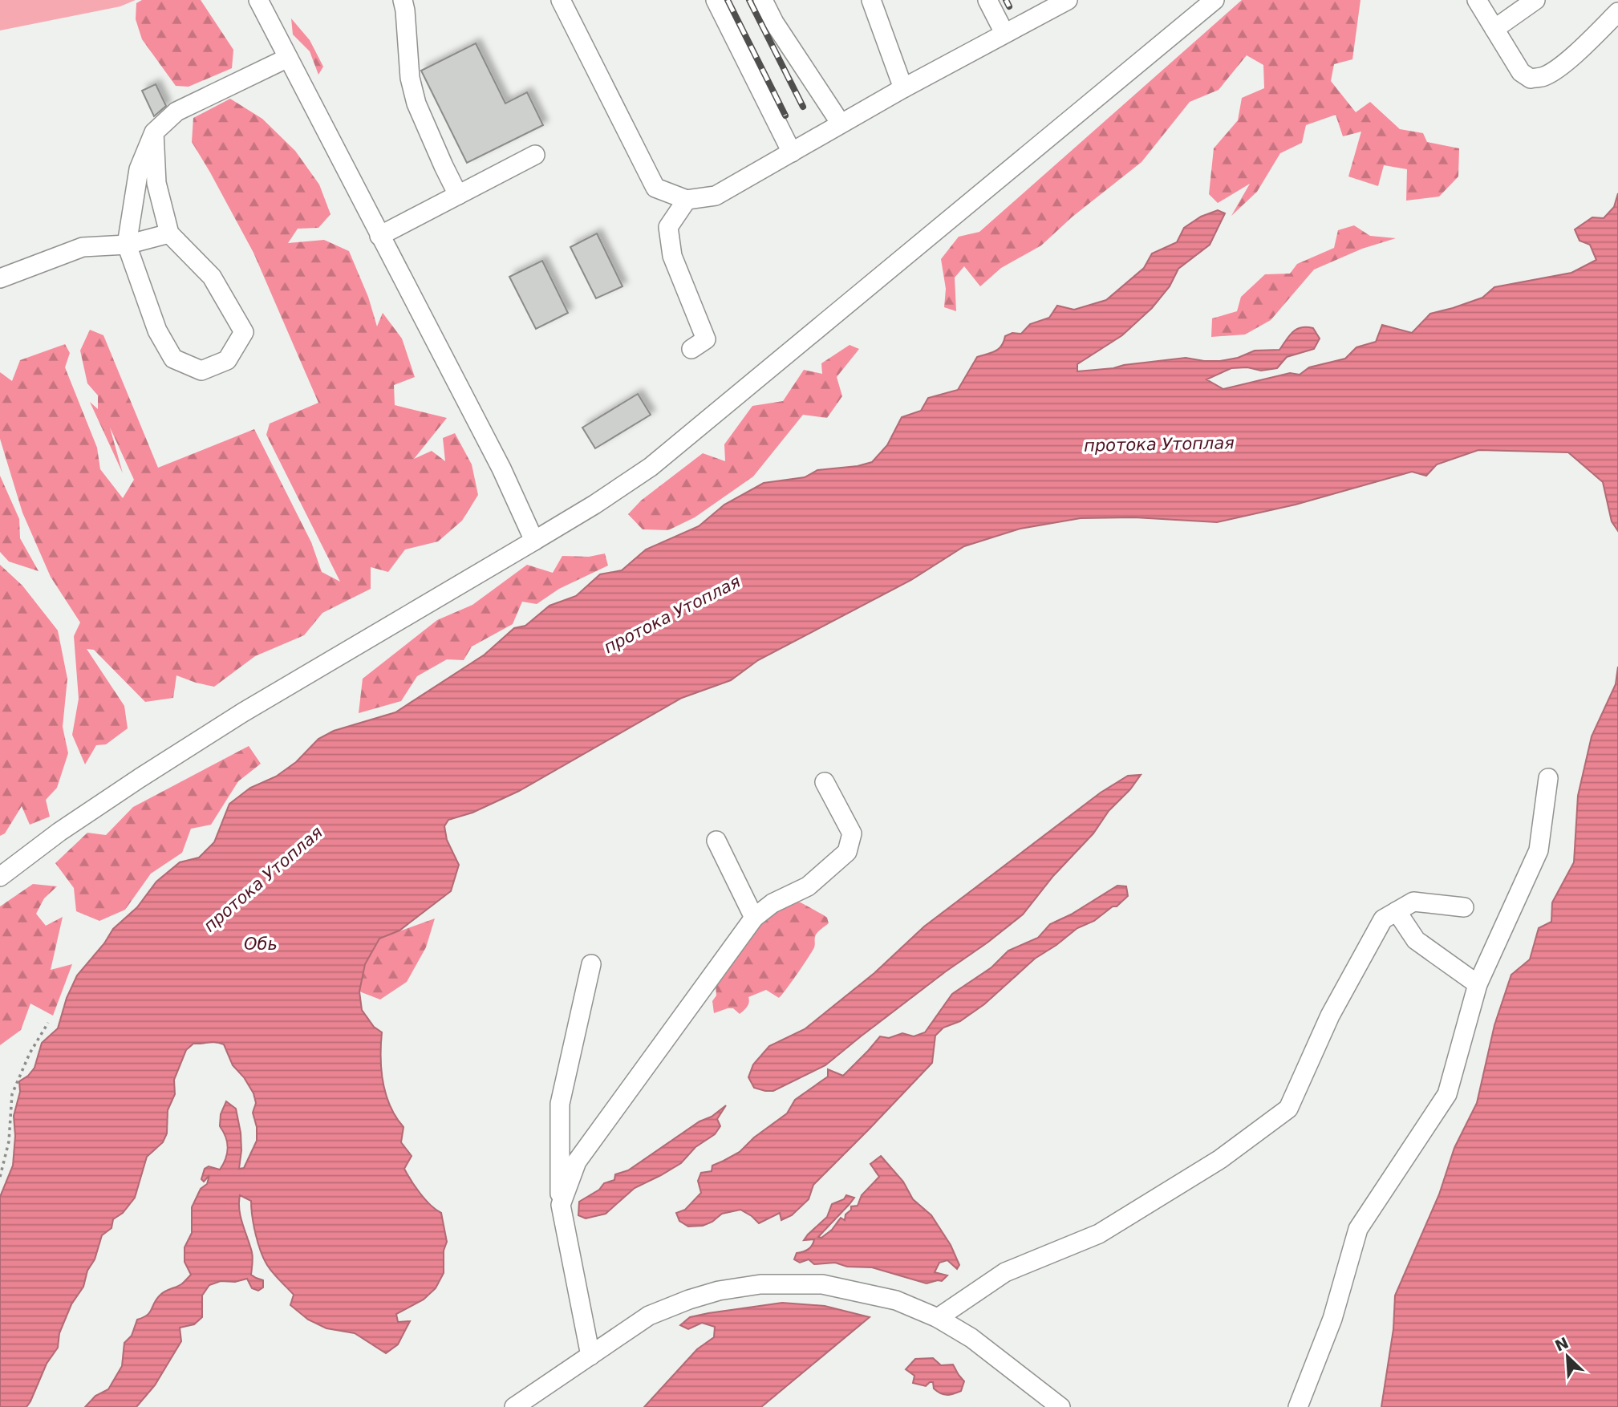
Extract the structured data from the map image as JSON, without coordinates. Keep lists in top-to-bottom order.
{
  "water": ["протока Утоплая", "Обь"],
  "north": "top left"
}
